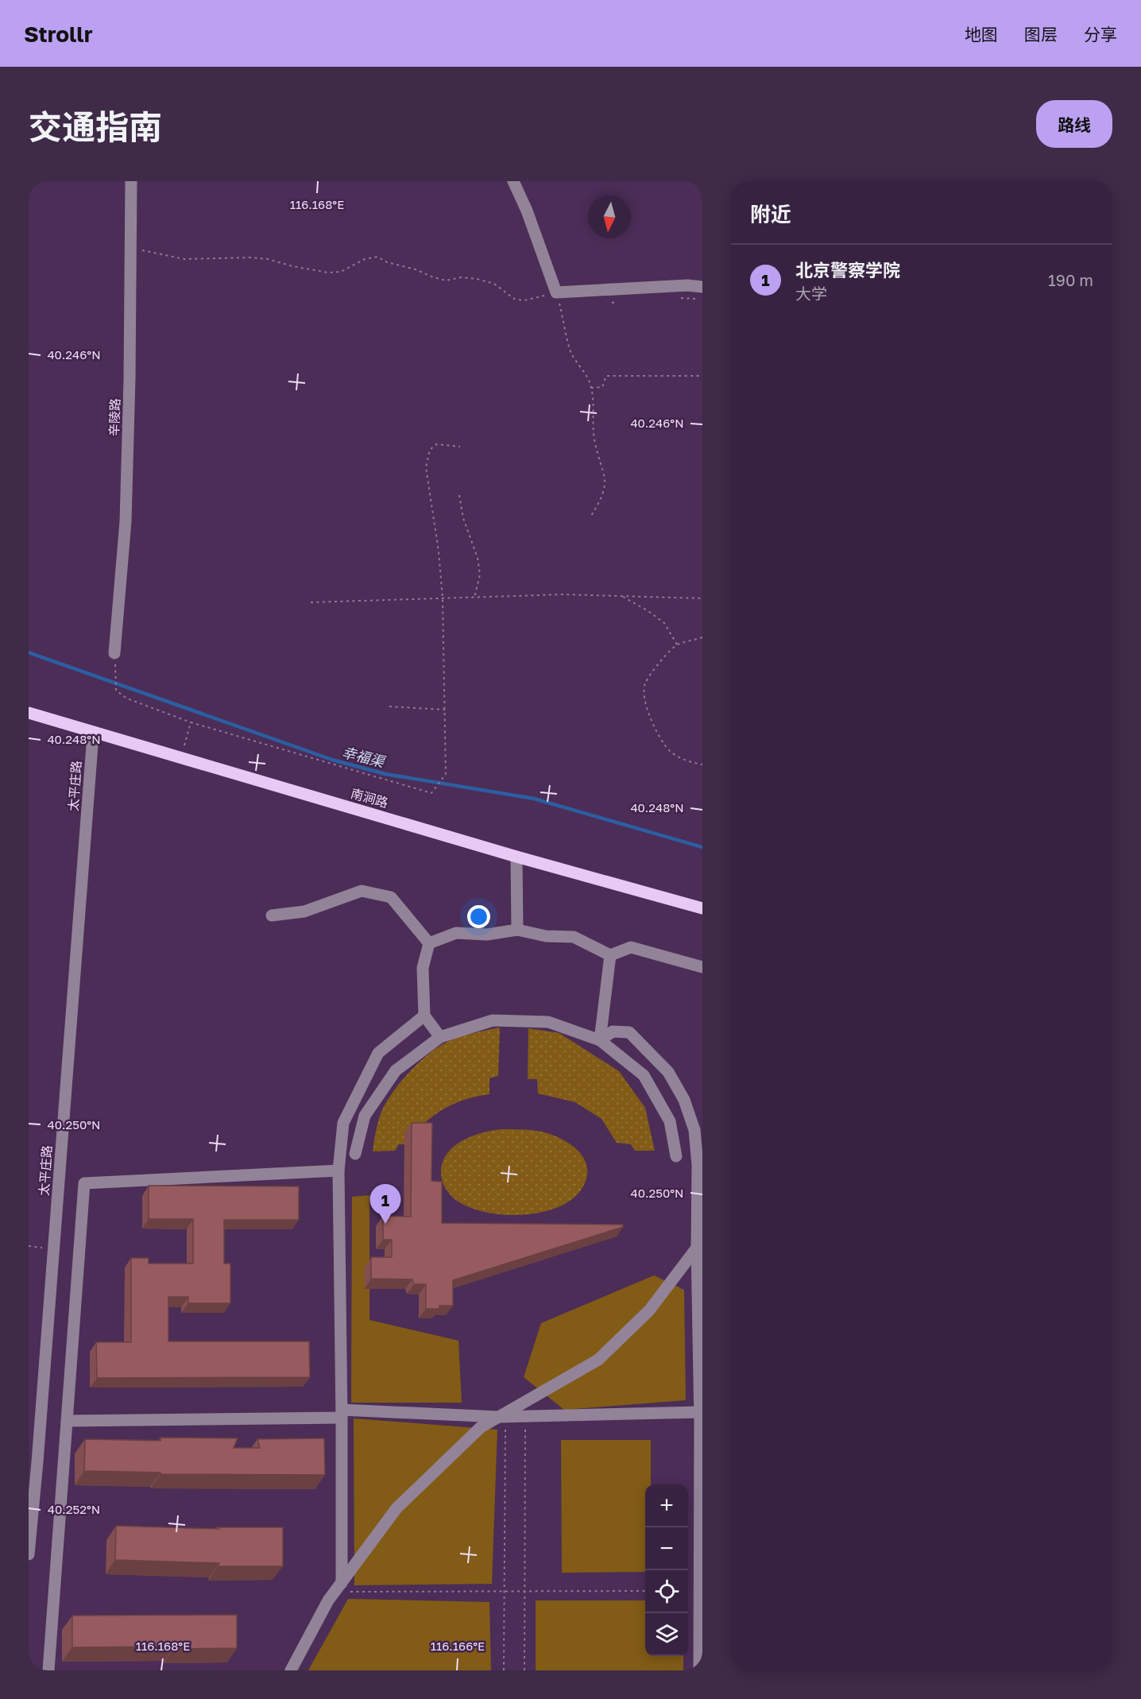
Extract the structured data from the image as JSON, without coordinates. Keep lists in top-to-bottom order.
{
  "streets": {
    "main road": ["南涧路"],
    "street": ["辛陵路", "太平庄路"]
  },
  "crossings": [
    ["太平庄路", "南涧路"]
  ],
  "water": ["幸福渠"],
  "north": "bottom",
  "page": {
    "header": "Strollr",
    "nav": ["地图", "图层", "分享"],
    "title": "交通指南",
    "buttons": "路线",
    "heading": "附近",
    "list": [
      {
        "mark": "1",
        "name": "北京警察学院",
        "note": "大学",
        "value": "190 m"
      }
    ],
    "pins": "1",
    "map_buttons": ["+", "−"]
  },
  "coordinates": [
    "116.168°E",
    "40.246°N",
    "40.248°N",
    "40.250°N",
    "40.252°N",
    "116.166°E"
  ]
}
